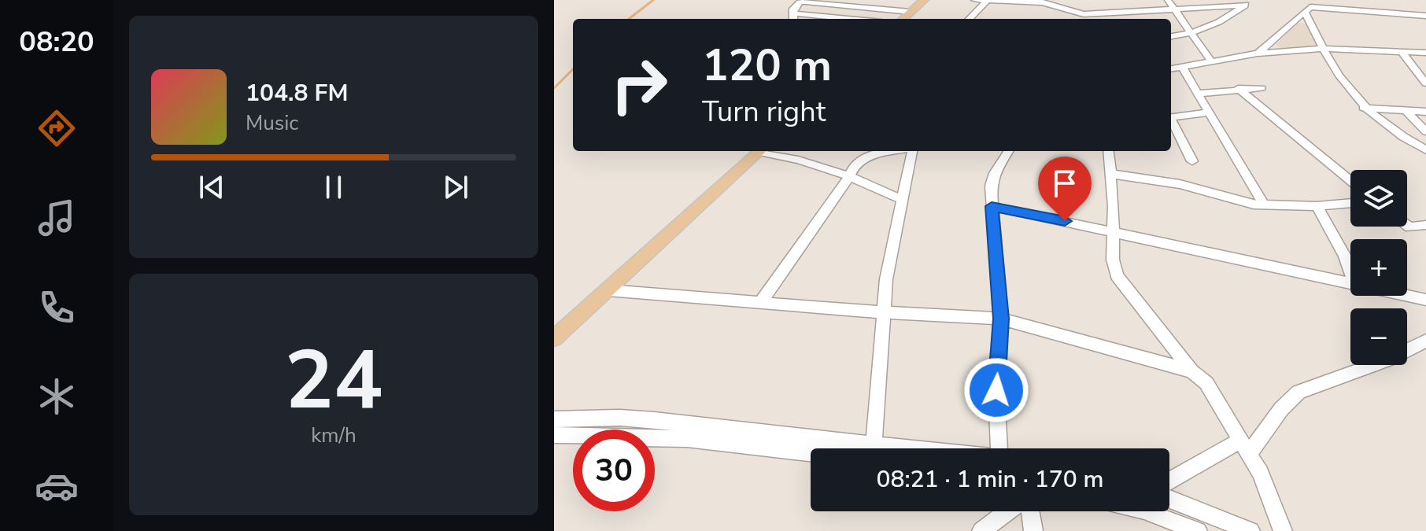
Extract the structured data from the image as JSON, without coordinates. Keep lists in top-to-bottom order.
{
  "page": {
    "tabs": "08:20",
    "turn": ["120 m", "Turn right"],
    "song": ["104.8 FM", "Music"],
    "map_buttons": ["+", "−"],
    "tile": ["24", "km/h"],
    "limit": "30",
    "trip": "08:21 · 1 min · 170 m"
  }
}
